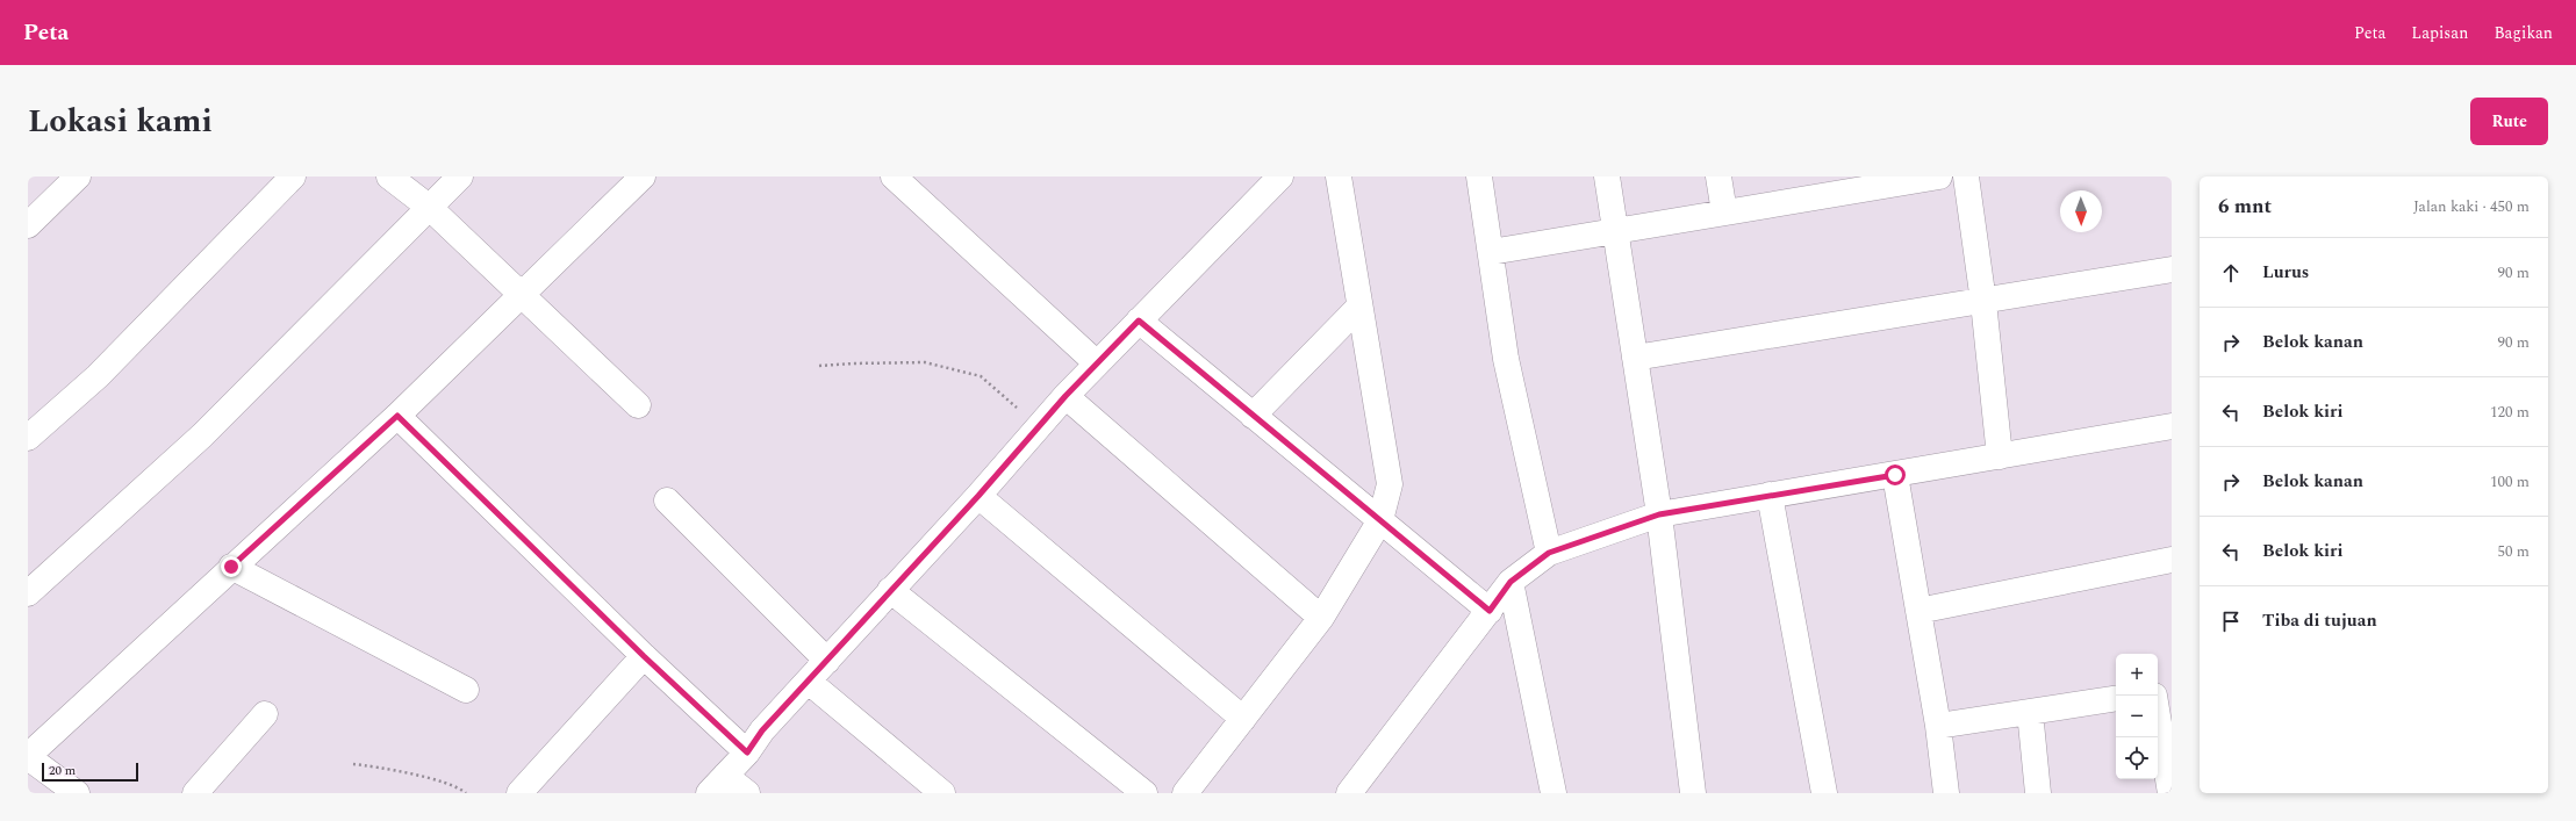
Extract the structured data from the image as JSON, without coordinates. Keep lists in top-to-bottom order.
{
  "scale_bar": "20 m",
  "north": "bottom",
  "page": {
    "header": "Peta",
    "nav": ["Peta", "Lapisan", "Bagikan"],
    "title": "Lokasi kami",
    "buttons": "Rute",
    "heading": ["6 mnt", "Jalan kaki · 450 m"],
    "list": [
      ["Lurus", "90 m"],
      ["Belok kanan", "90 m"],
      ["Belok kiri", "120 m"],
      ["Belok kanan", "100 m"],
      ["Belok kiri", "50 m"],
      "Tiba di tujuan"
    ],
    "map_buttons": ["+", "−"],
    "scale": "20 m"
  }
}
